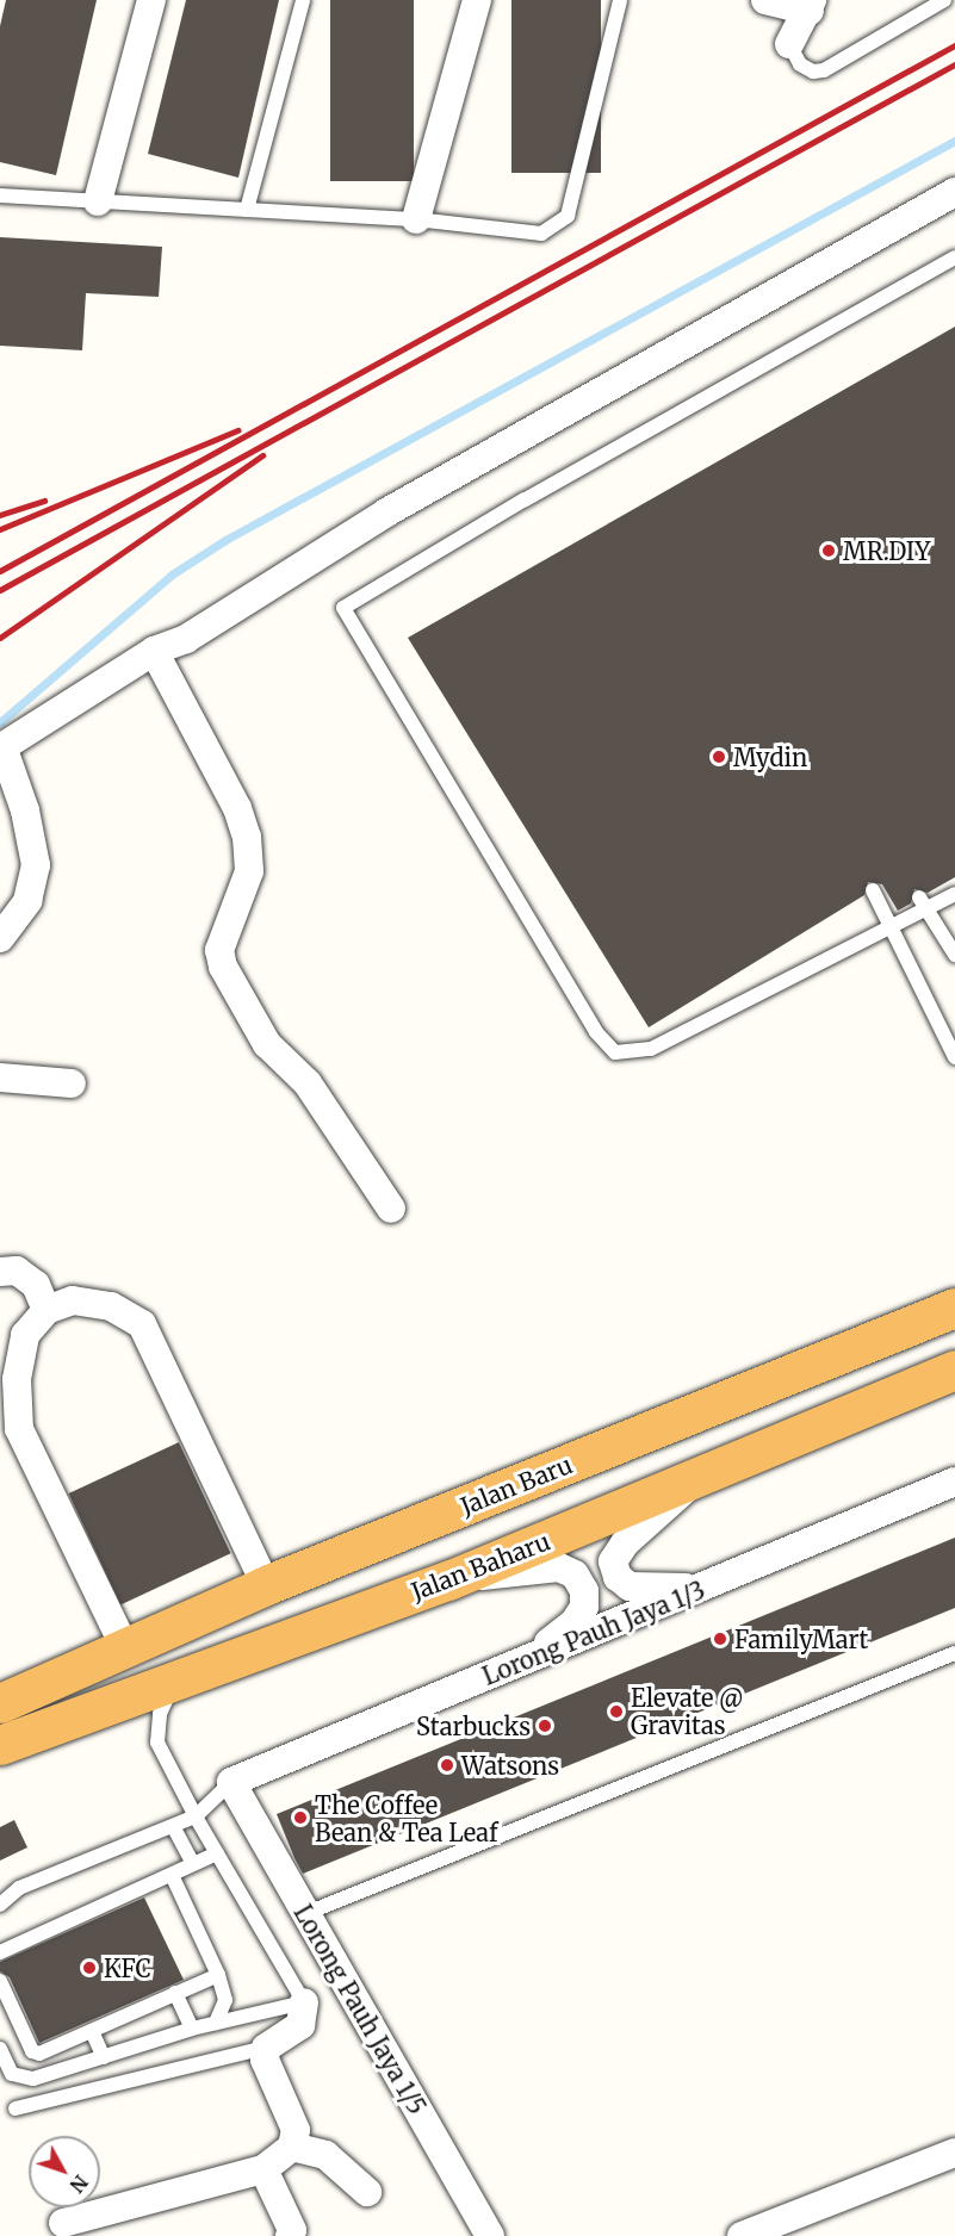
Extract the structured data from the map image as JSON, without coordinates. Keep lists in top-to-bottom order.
{
  "streets": {
    "highway": ["Jalan Baru", "Jalan Baharu"],
    "street": ["Lorong Pauh Jaya 1/3", "Lorong Pauh Jaya 1/5"]
  },
  "crossings": [
    ["Lorong Pauh Jaya 1/3", "Lorong Pauh Jaya 1/5"]
  ],
  "places": [
    "MR.DIY",
    "Mydin",
    "FamilyMart",
    "Elevate @ Gravitas",
    "Starbucks",
    "Watsons",
    "The Coffee Bean & Tea Leaf",
    "KFC"
  ],
  "north": "bottom right"
}
